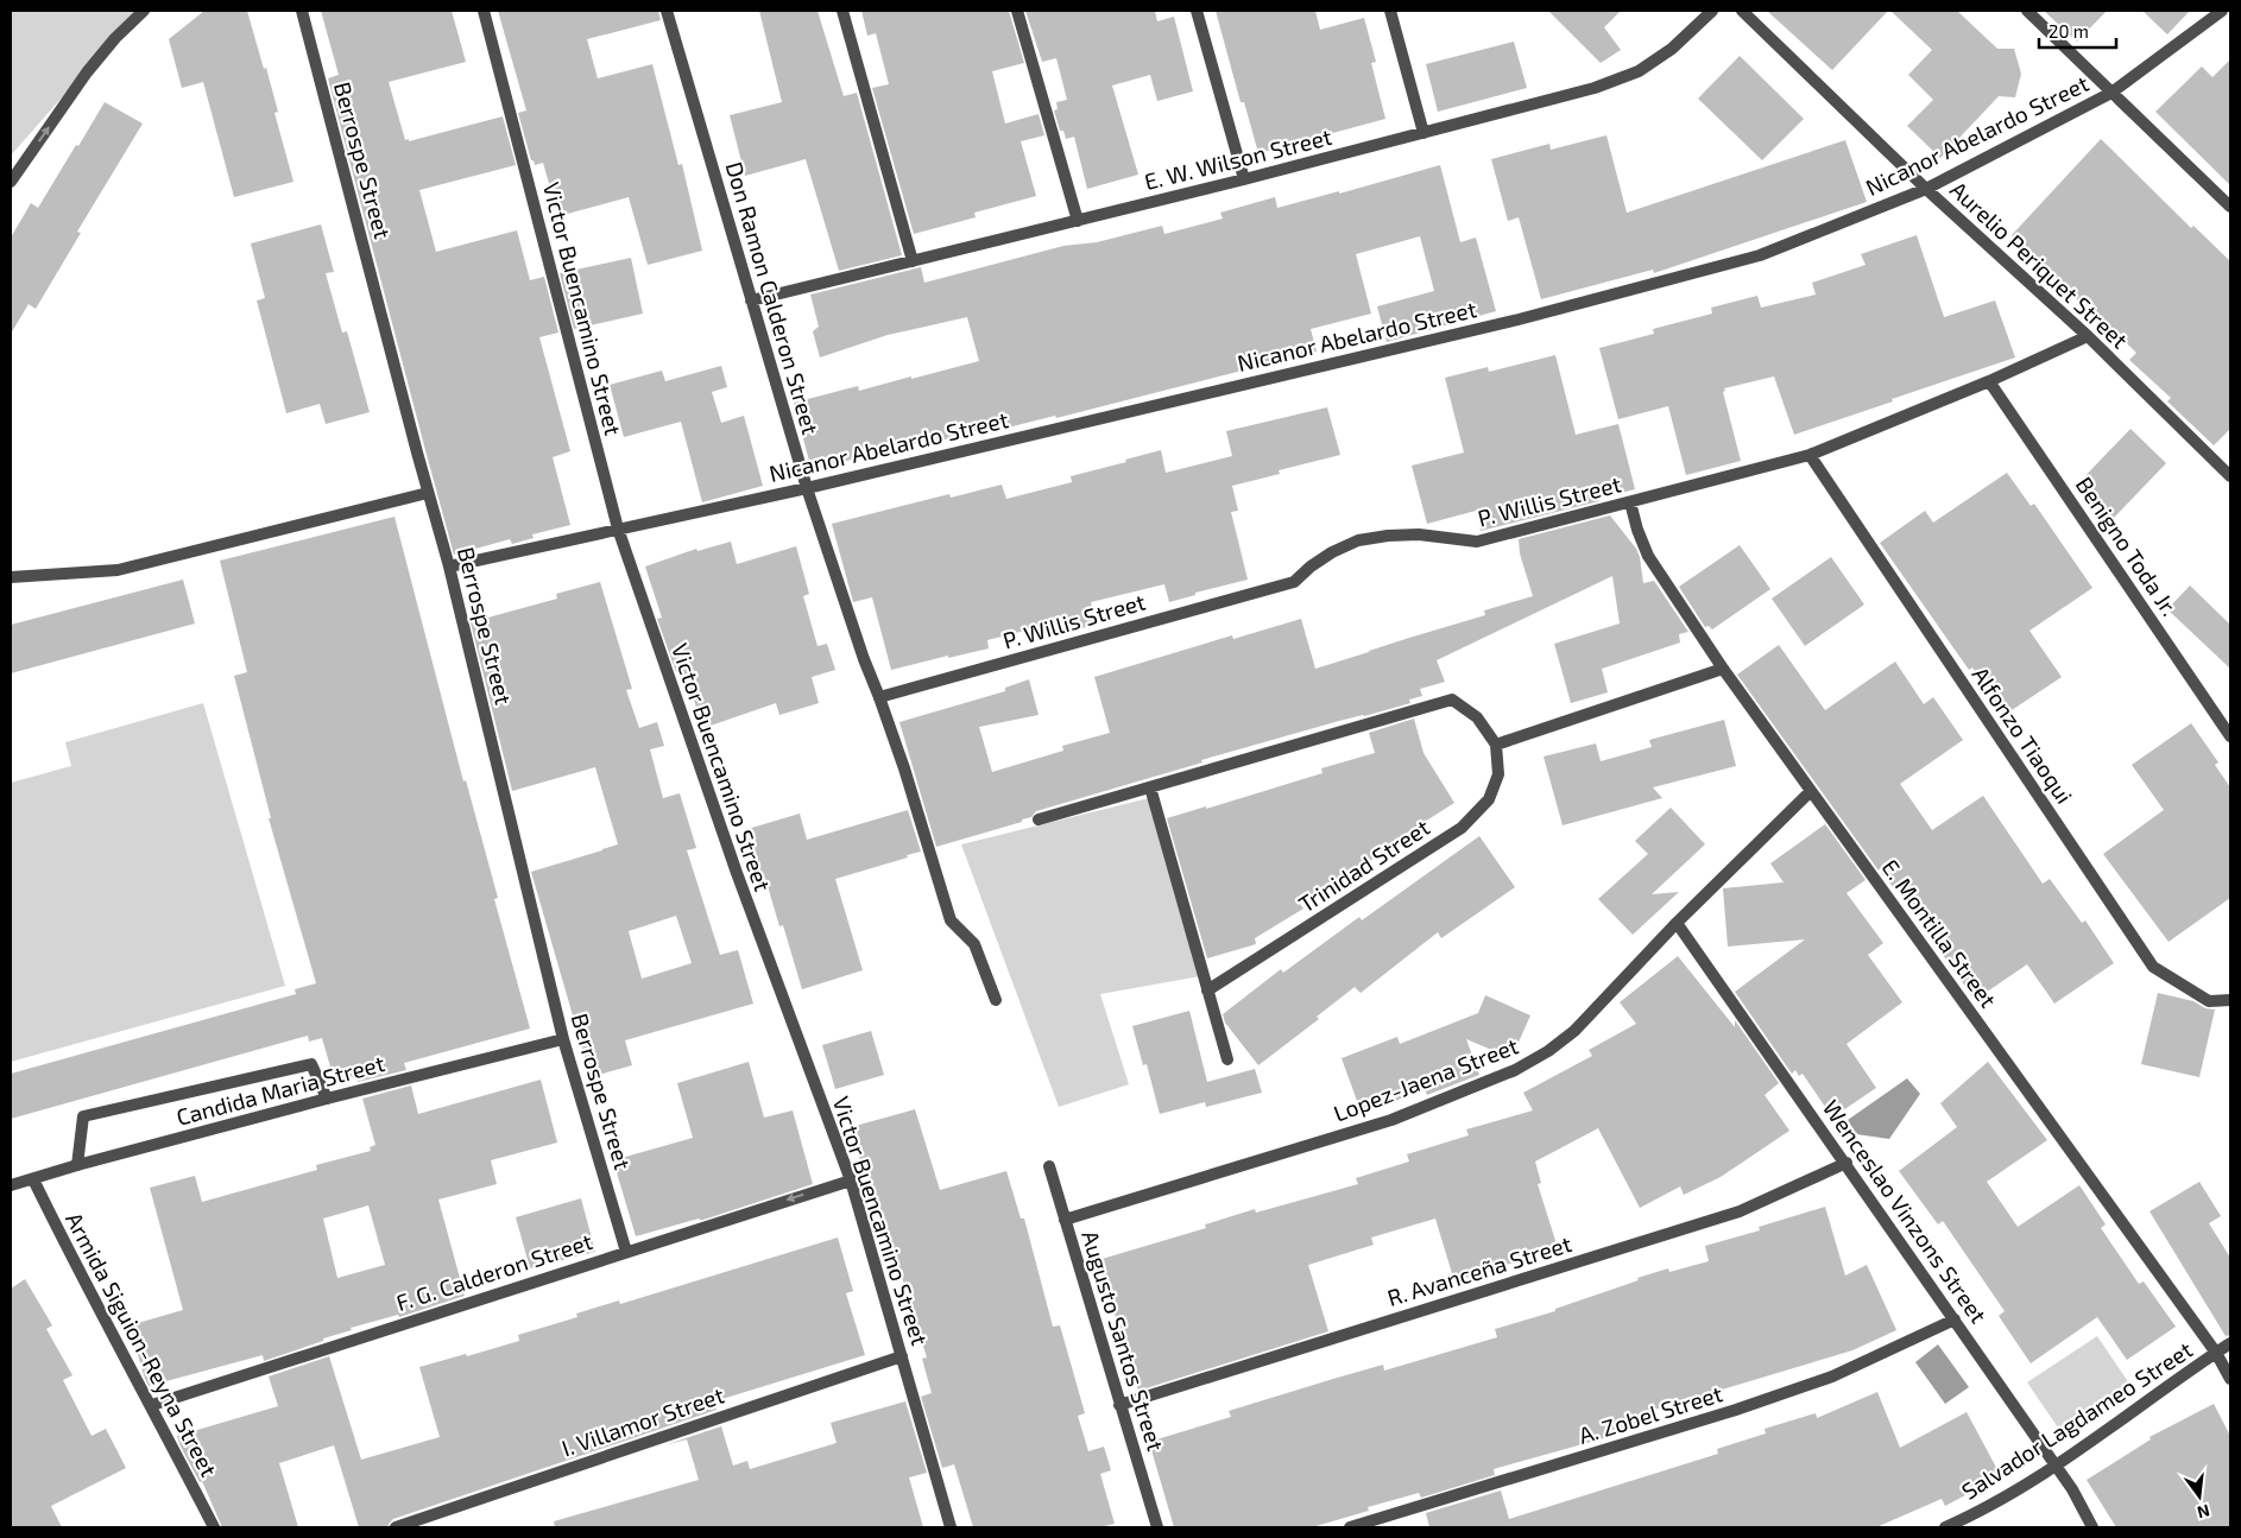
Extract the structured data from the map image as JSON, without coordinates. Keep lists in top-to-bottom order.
{
  "streets": {
    "street": [
      "Nicanor Abelardo Street",
      "E. W. Wilson Street",
      "Berrospe Street",
      "Aurelio Periquet Street",
      "Don Ramon Calderon Street",
      "Victor Buencamino Street",
      "P. Willis Street",
      "Benigno Toda Jr.",
      "Alfonzo Tiaoqui",
      "Trinidad Street",
      "E. Montilla Street",
      "Lopez-Jaena Street",
      "Candida Maria Street",
      "Wenceslao Vinzons Street",
      "R. Avanceña Street",
      "F. G. Calderon Street",
      "Augusto Santos Street",
      "Armida Siguion-Reyna Street",
      "A. Zobel Street",
      "Salvador Lagdameo Street",
      "I. Villamor Street"
    ]
  },
  "crossings": [
    ["Nicanor Abelardo Street", "Berrospe Street"],
    ["Nicanor Abelardo Street", "Aurelio Periquet Street"],
    ["Nicanor Abelardo Street", "Don Ramon Calderon Street"],
    ["Nicanor Abelardo Street", "Victor Buencamino Street"],
    ["E. W. Wilson Street", "Don Ramon Calderon Street"],
    ["Berrospe Street", "Candida Maria Street"],
    ["Berrospe Street", "F. G. Calderon Street"],
    ["Aurelio Periquet Street", "P. Willis Street"],
    ["Don Ramon Calderon Street", "P. Willis Street"],
    ["Victor Buencamino Street", "F. G. Calderon Street"],
    ["Victor Buencamino Street", "I. Villamor Street"],
    ["P. Willis Street", "Benigno Toda Jr."],
    ["P. Willis Street", "Alfonzo Tiaoqui"],
    ["P. Willis Street", "E. Montilla Street"],
    ["E. Montilla Street", "Lopez-Jaena Street"],
    ["E. Montilla Street", "Salvador Lagdameo Street"],
    ["Lopez-Jaena Street", "Wenceslao Vinzons Street"],
    ["Lopez-Jaena Street", "Augusto Santos Street"],
    ["Candida Maria Street", "Armida Siguion-Reyna Street"],
    ["Wenceslao Vinzons Street", "R. Avanceña Street"],
    ["Wenceslao Vinzons Street", "A. Zobel Street"],
    ["Wenceslao Vinzons Street", "Salvador Lagdameo Street"],
    ["R. Avanceña Street", "Augusto Santos Street"],
    ["F. G. Calderon Street", "Armida Siguion-Reyna Street"]
  ],
  "scale_bar": "20 m",
  "north": "bottom"
}
